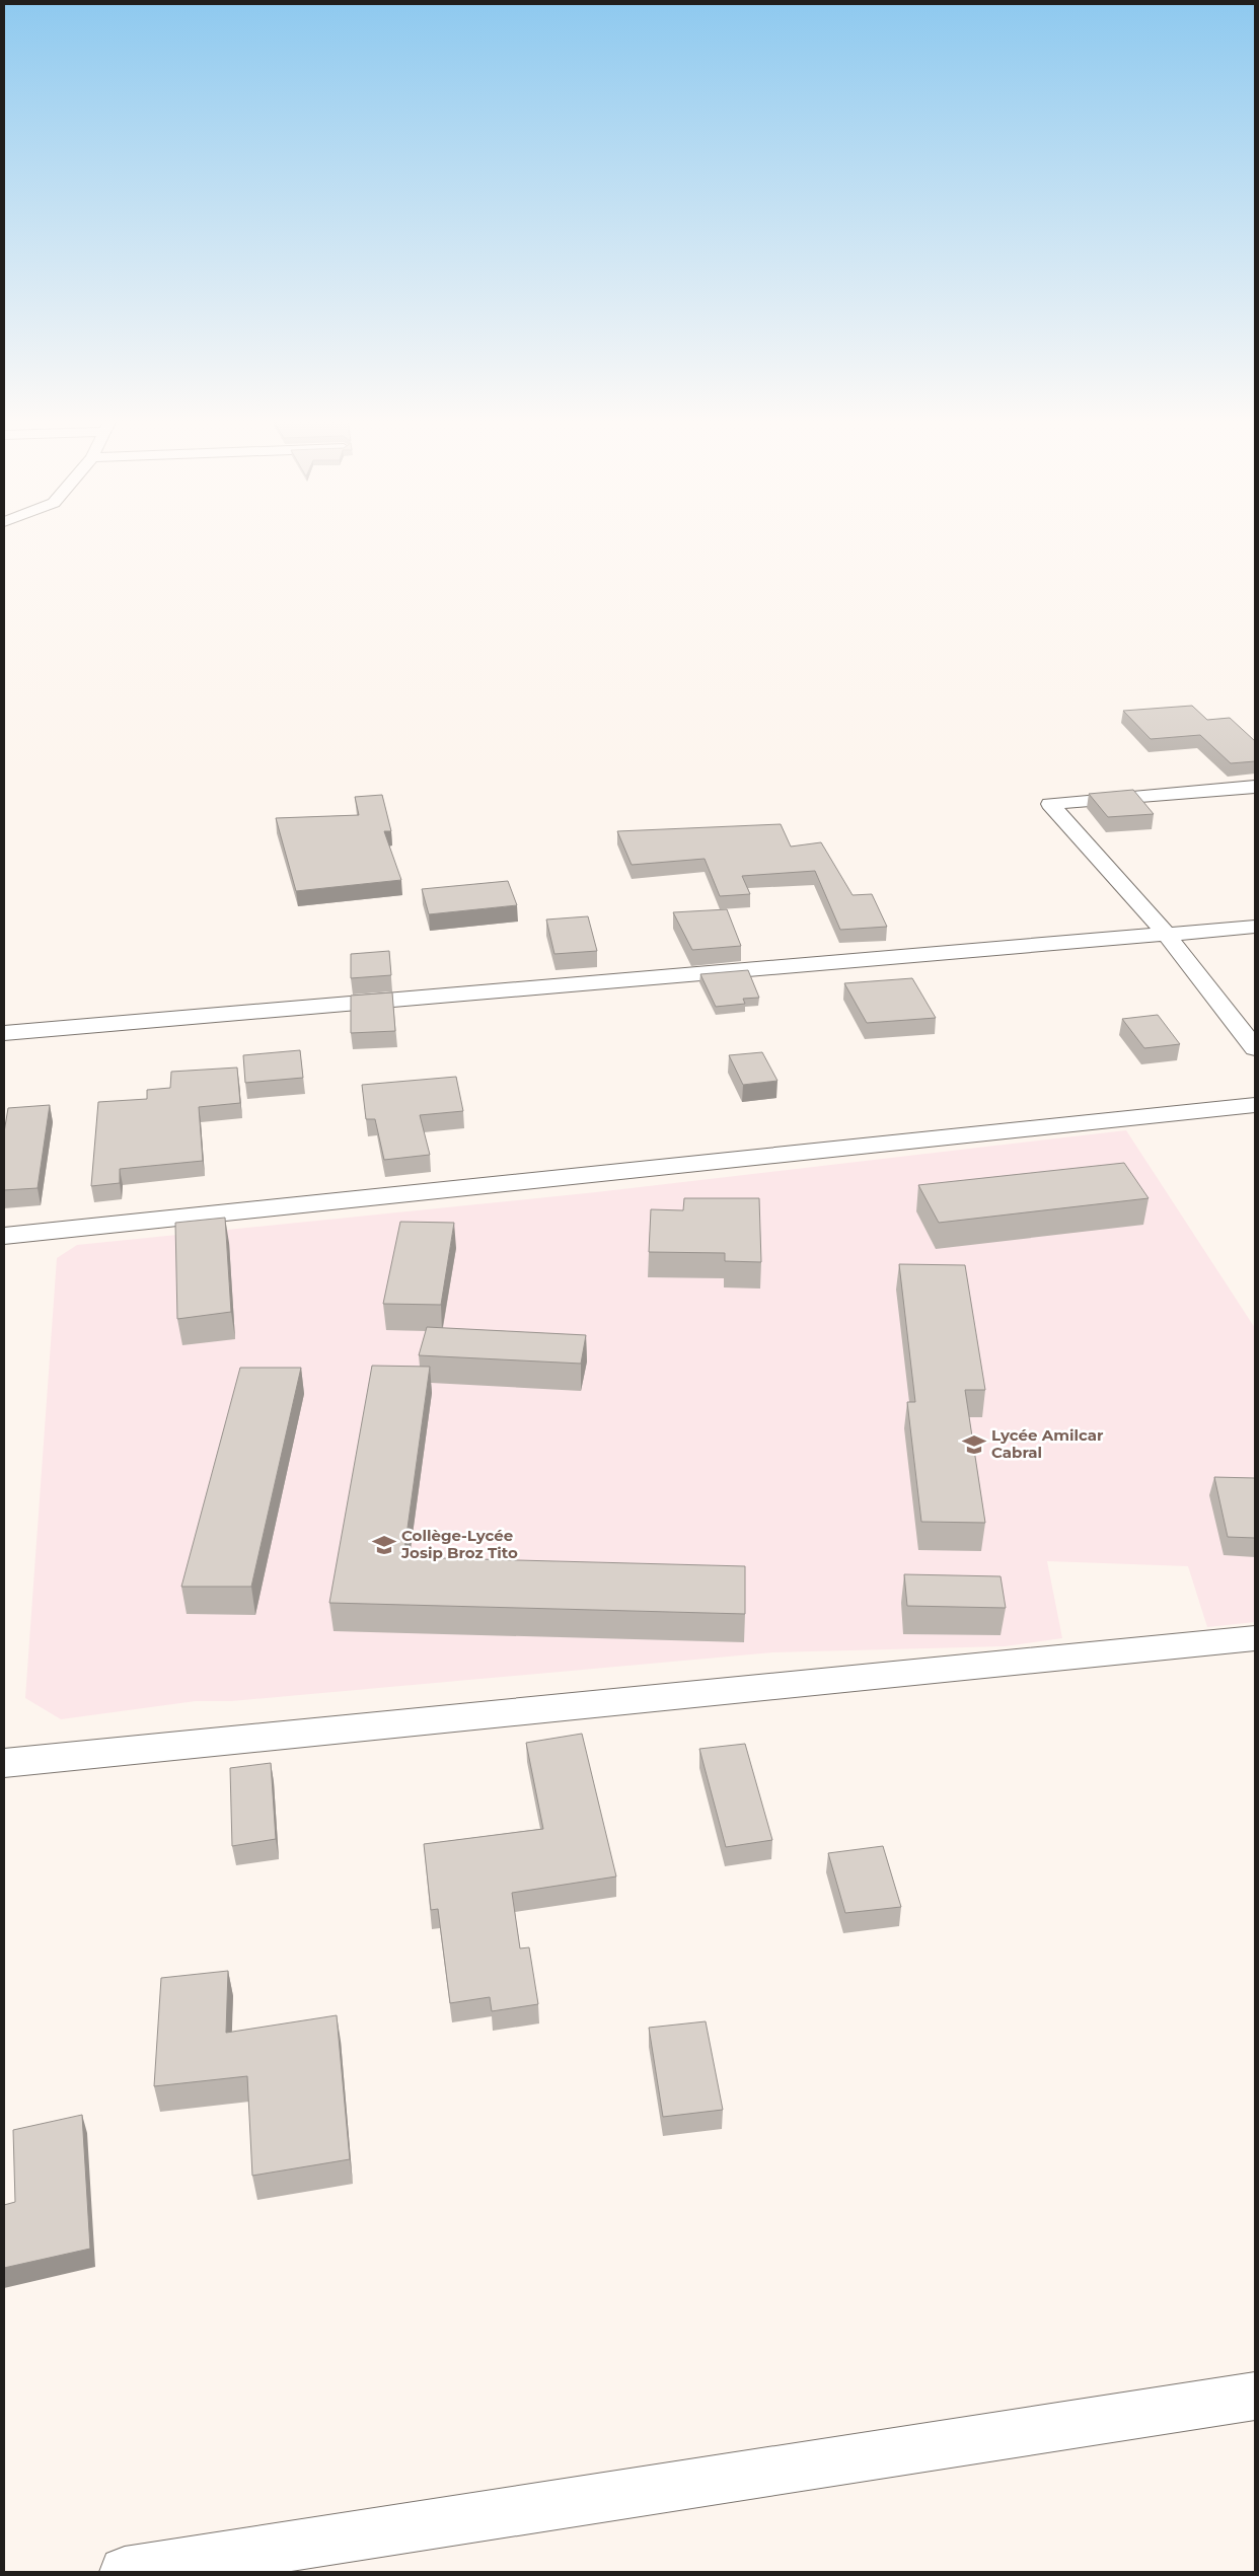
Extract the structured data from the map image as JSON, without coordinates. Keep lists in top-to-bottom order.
{
  "places": {
    "school or university": ["Lycée Amilcar Cabral", "Collège-Lycée Josip Broz Tito"]
  }
}
